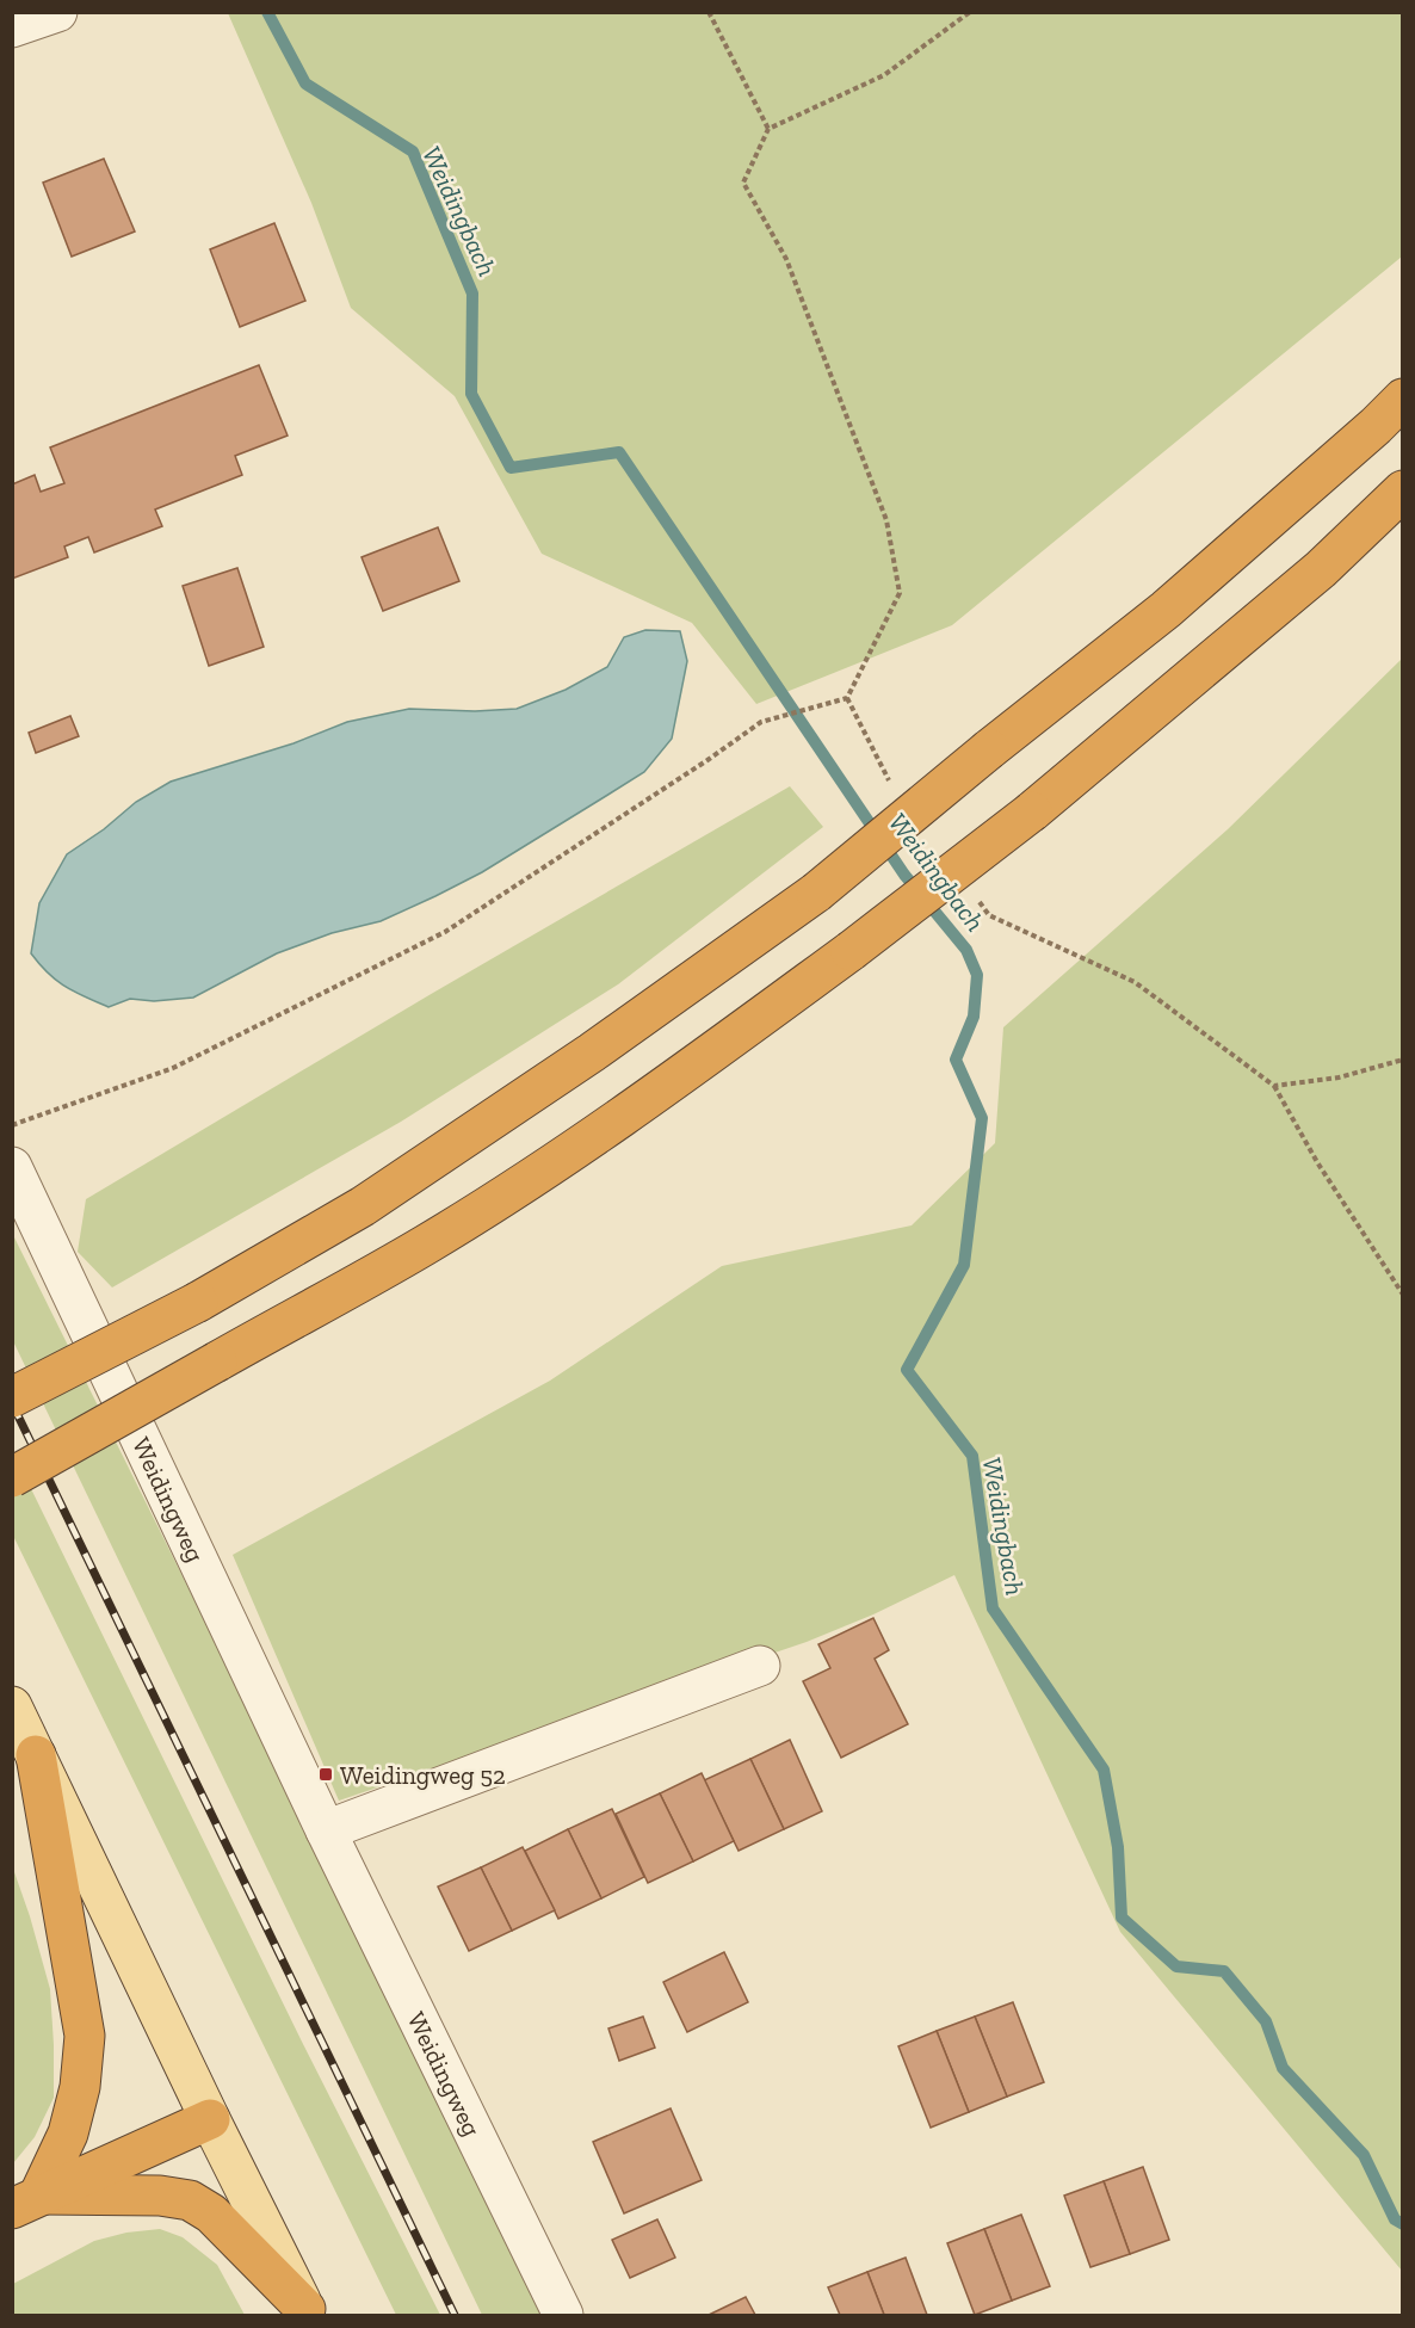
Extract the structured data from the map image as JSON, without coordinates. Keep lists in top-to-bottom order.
{
  "streets": {
    "street": ["Weidingweg"]
  },
  "water": ["Weidingbach"],
  "places": {
    "transit": ["Weidingweg 52"]
  }
}
